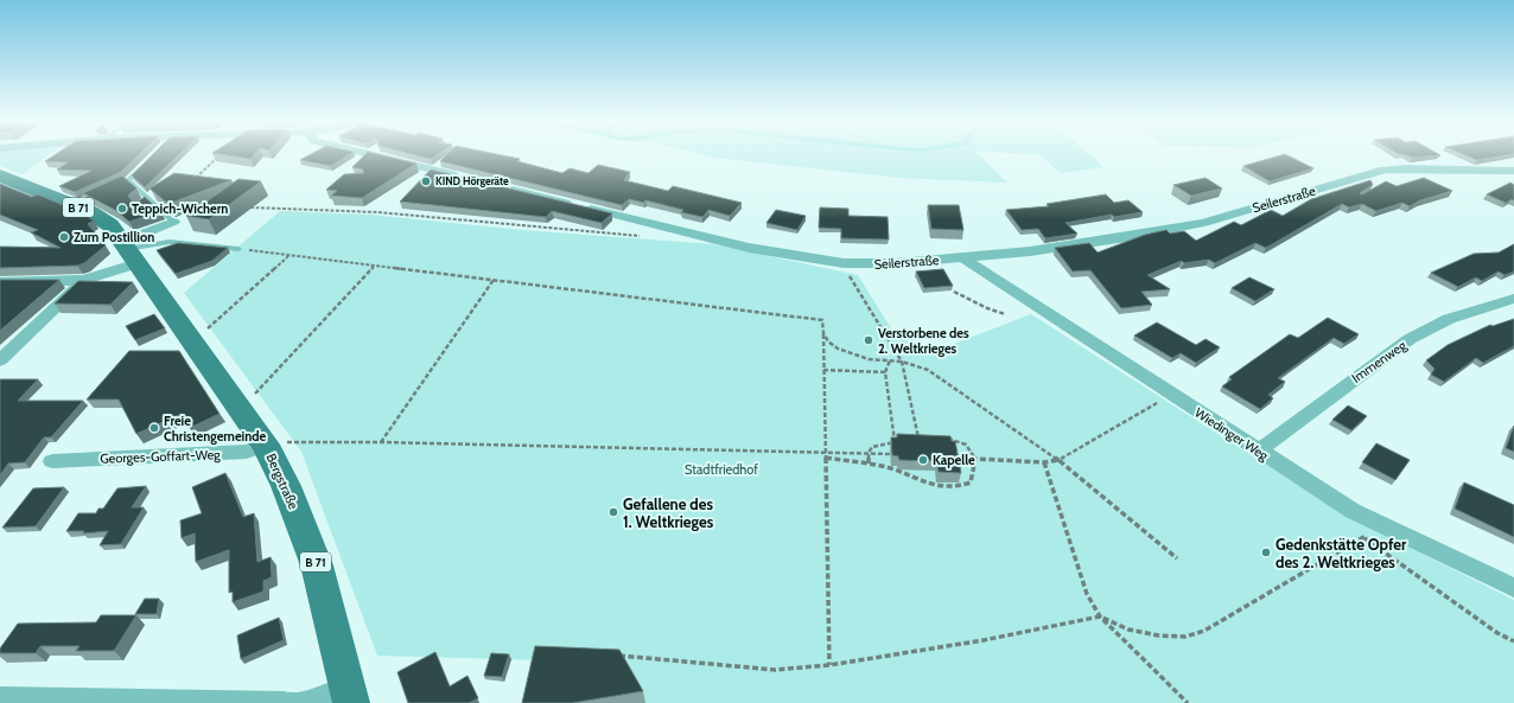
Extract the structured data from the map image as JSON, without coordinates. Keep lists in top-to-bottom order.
{
  "streets": {
    "main road": ["B 71", "Bergstraße"],
    "street": [
      "Seilerstraße",
      "Immenweg",
      "Wiedinger Weg",
      "Georges-Goffart-Weg"
    ]
  },
  "crossings": [
    ["Seilerstraße", "Wiedinger Weg"],
    ["Immenweg", "Wiedinger Weg"],
    ["Georges-Goffart-Weg", "Bergstraße"]
  ],
  "parks": ["Stadtfriedhof"],
  "places": [
    "KIND Hörgeräte",
    "Teppich-Wichern",
    "Zum Postillion",
    "Verstorbene des 2. Weltkrieges",
    "Freie Christengemeinde",
    "Kapelle",
    "Gefallene des 1. Weltkrieges",
    "Gedenkstätte Opfer des 2. Weltkrieges"
  ]
}
